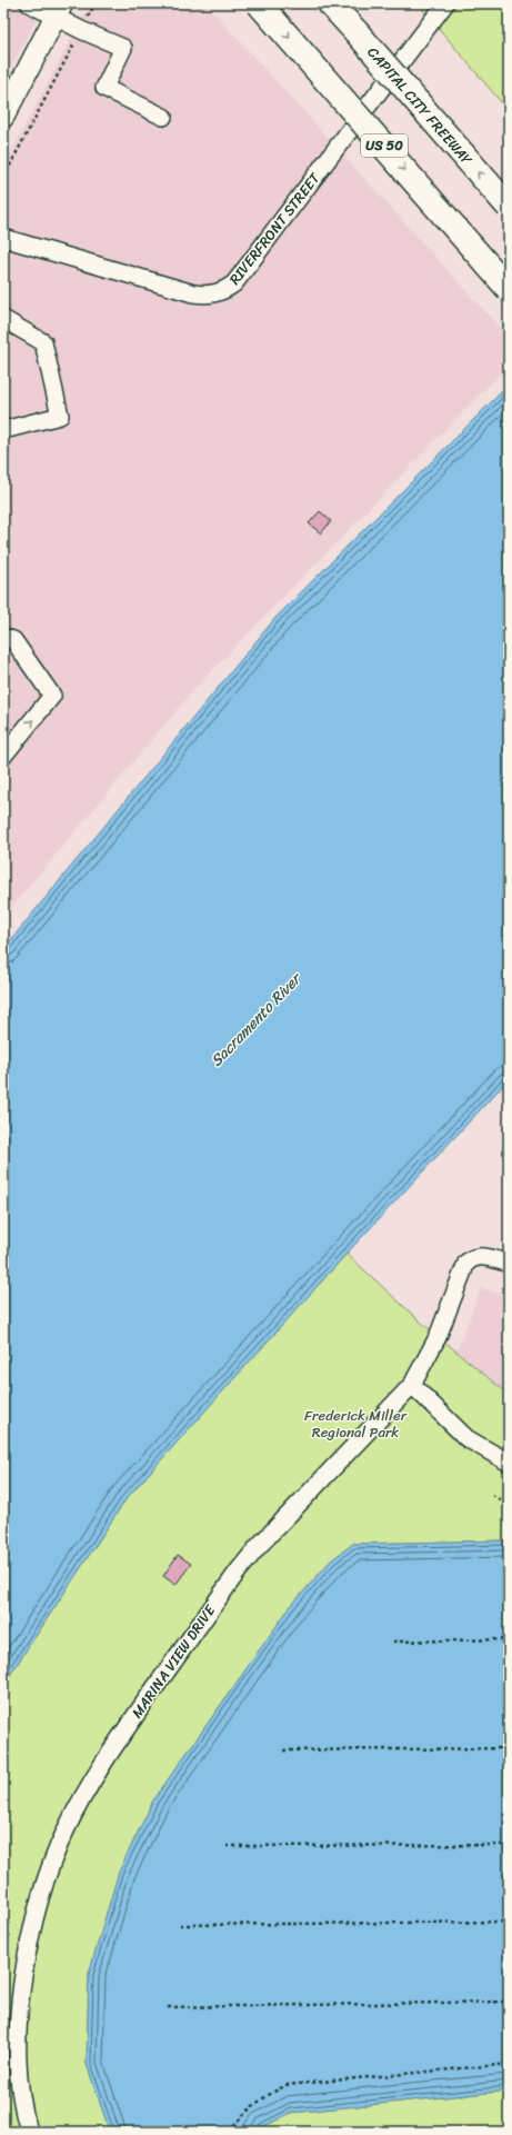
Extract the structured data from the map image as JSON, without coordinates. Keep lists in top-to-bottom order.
{
  "streets": {
    "highway": ["CAPITAL CITY FREEWAY", "US 50"],
    "street": ["RIVERFRONT STREET", "MARINA VIEW DRIVE"]
  },
  "water": ["Sacramento River"],
  "parks": ["Frederick Miller Regional Park"]
}
